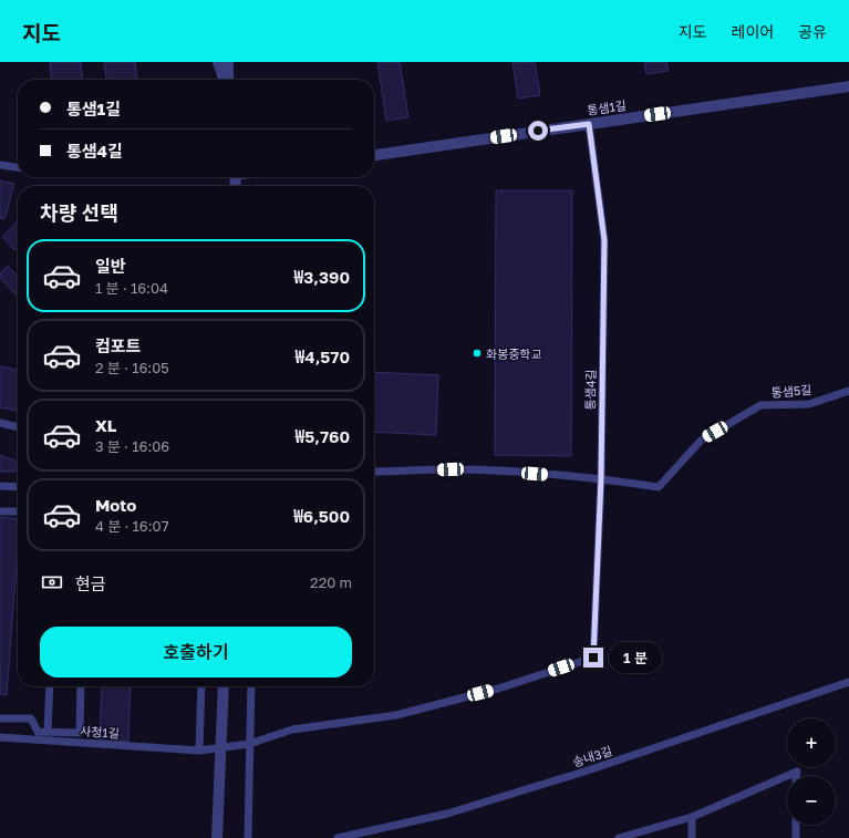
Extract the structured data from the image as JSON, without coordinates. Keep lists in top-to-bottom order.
{
  "streets": {
    "street": ["통샘1길"],
    "lane": [
      "통샘4길",
      "통샘5길",
      "사청1길",
      "송내3길"
    ]
  },
  "crossings": [
    ["통샘1길", "통샘4길"],
    ["통샘4길", "통샘5길"],
    ["통샘4길", "사청1길"]
  ],
  "places": ["화봉중학교"],
  "page": {
    "header": "지도",
    "nav": ["지도", "레이어", "공유"],
    "banner": ["통샘1길", "통샘4길"],
    "heading": "차량 선택",
    "list": [
      {
        "name": "일반",
        "note": "1 분 · 16:04",
        "value": "₩3,390"
      },
      {
        "name": "컴포트",
        "note": "2 분 · 16:05",
        "value": "₩4,570"
      },
      {
        "name": "XL",
        "note": "3 분 · 16:06",
        "value": "₩5,760"
      },
      {
        "name": "Moto",
        "note": "4 분 · 16:07",
        "value": "₩6,500"
      }
    ],
    "pay": ["현금", "220 m"],
    "buttons": "호출하기",
    "bubble": "1 분",
    "map_buttons": ["+", "−"]
  }
}
